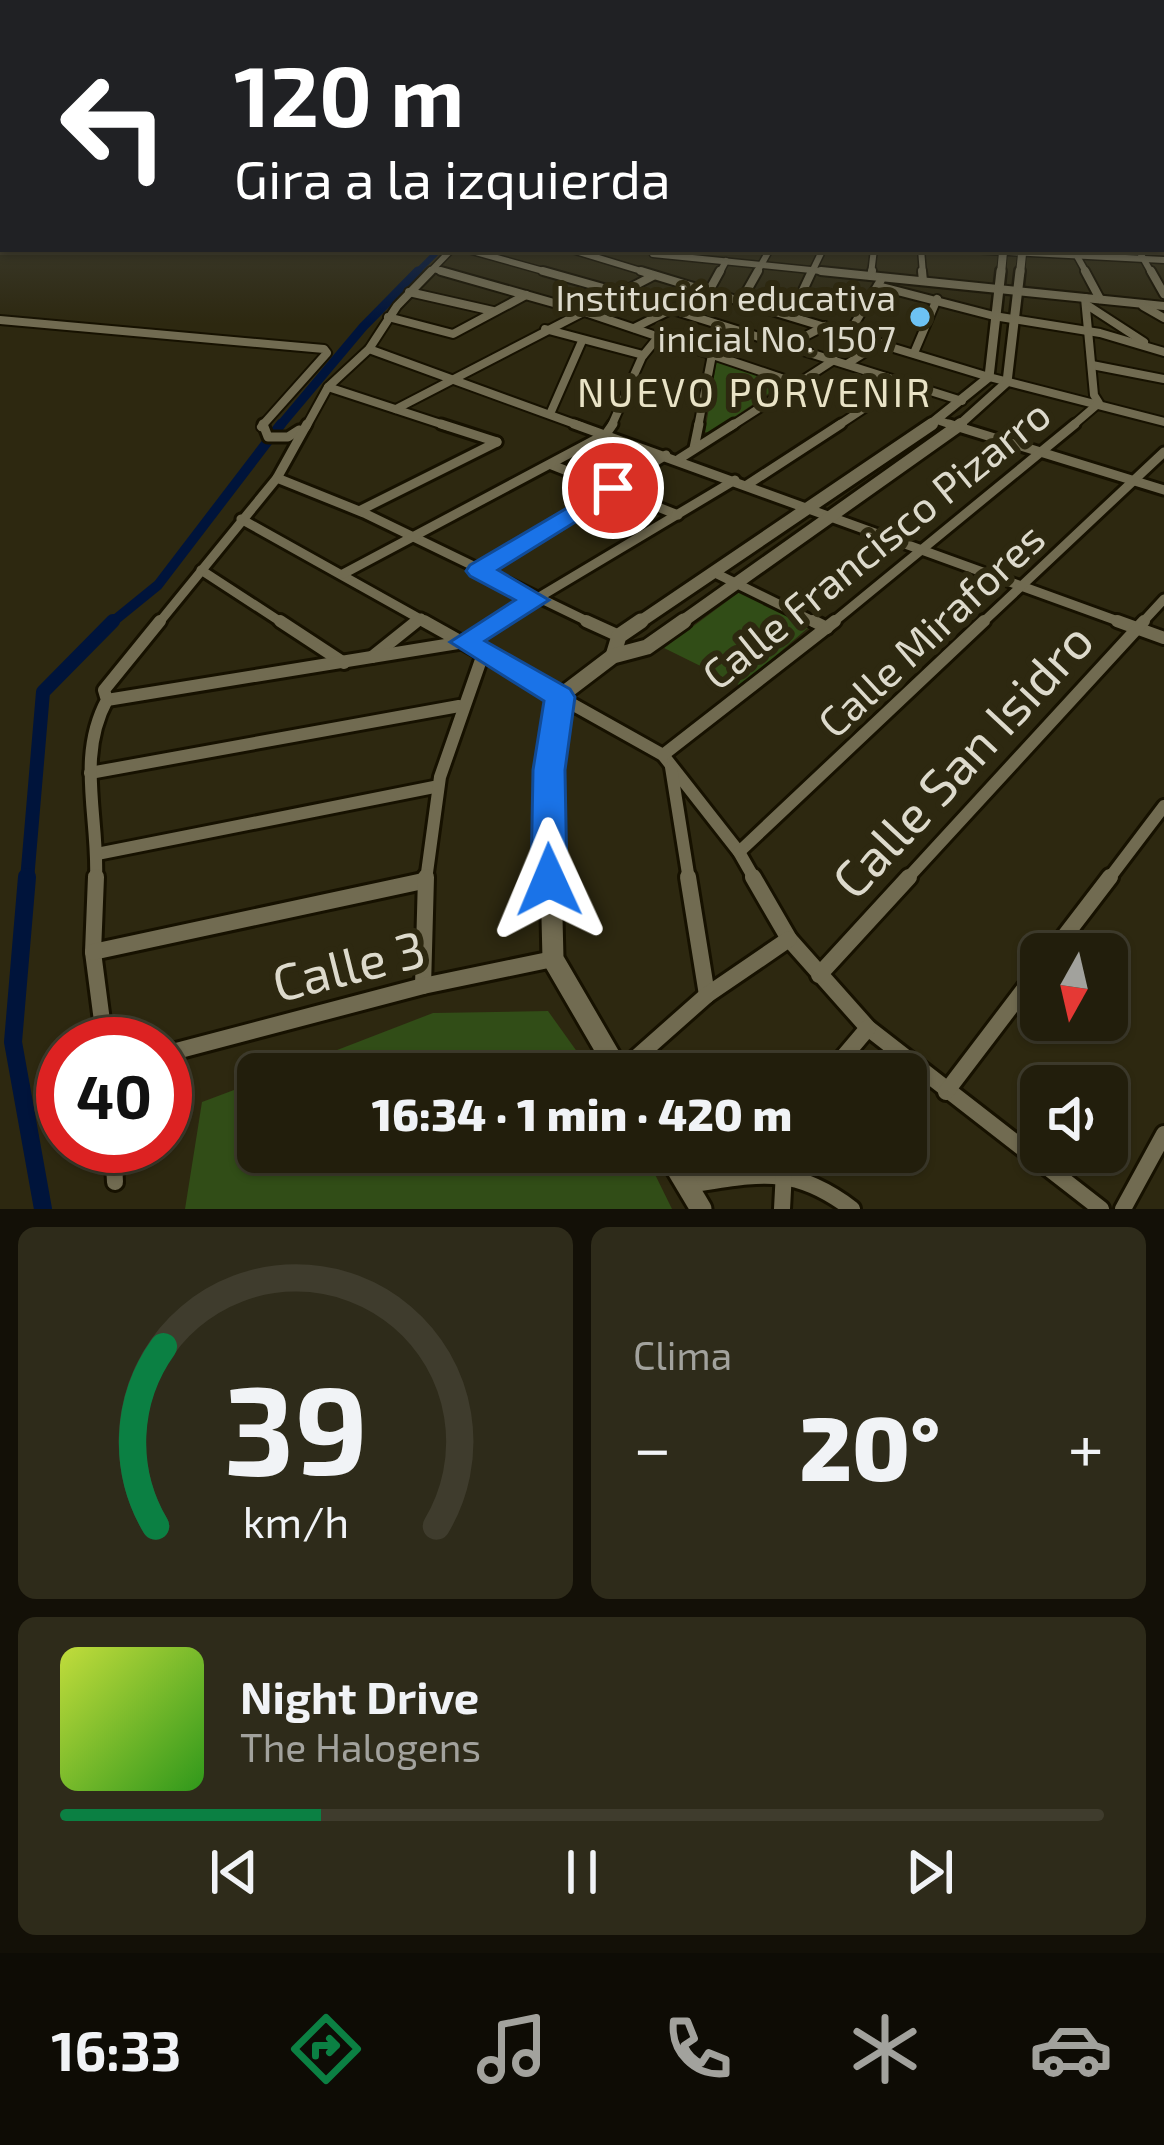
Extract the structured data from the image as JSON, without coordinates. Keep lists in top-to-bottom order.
{
  "streets": {
    "street": [
      "Calle Francisco Pizarro",
      "Calle Mirafores",
      "Calle San Isidro",
      "Calle 3"
    ]
  },
  "districts": ["NUEVO PORVENIR"],
  "places": ["Institución educativa inicial No. 1507"],
  "north": "bottom",
  "page": {
    "turn": ["120 m", "Gira a la izquierda"],
    "limit": "40",
    "trip": "16:34 · 1 min · 420 m",
    "tile": "Clima",
    "heat": ["−", "20°", "+"],
    "song": ["Night Drive", "The Halogens"],
    "tabs": "16:33",
    "gauge": ["39", "km/h"]
  }
}
